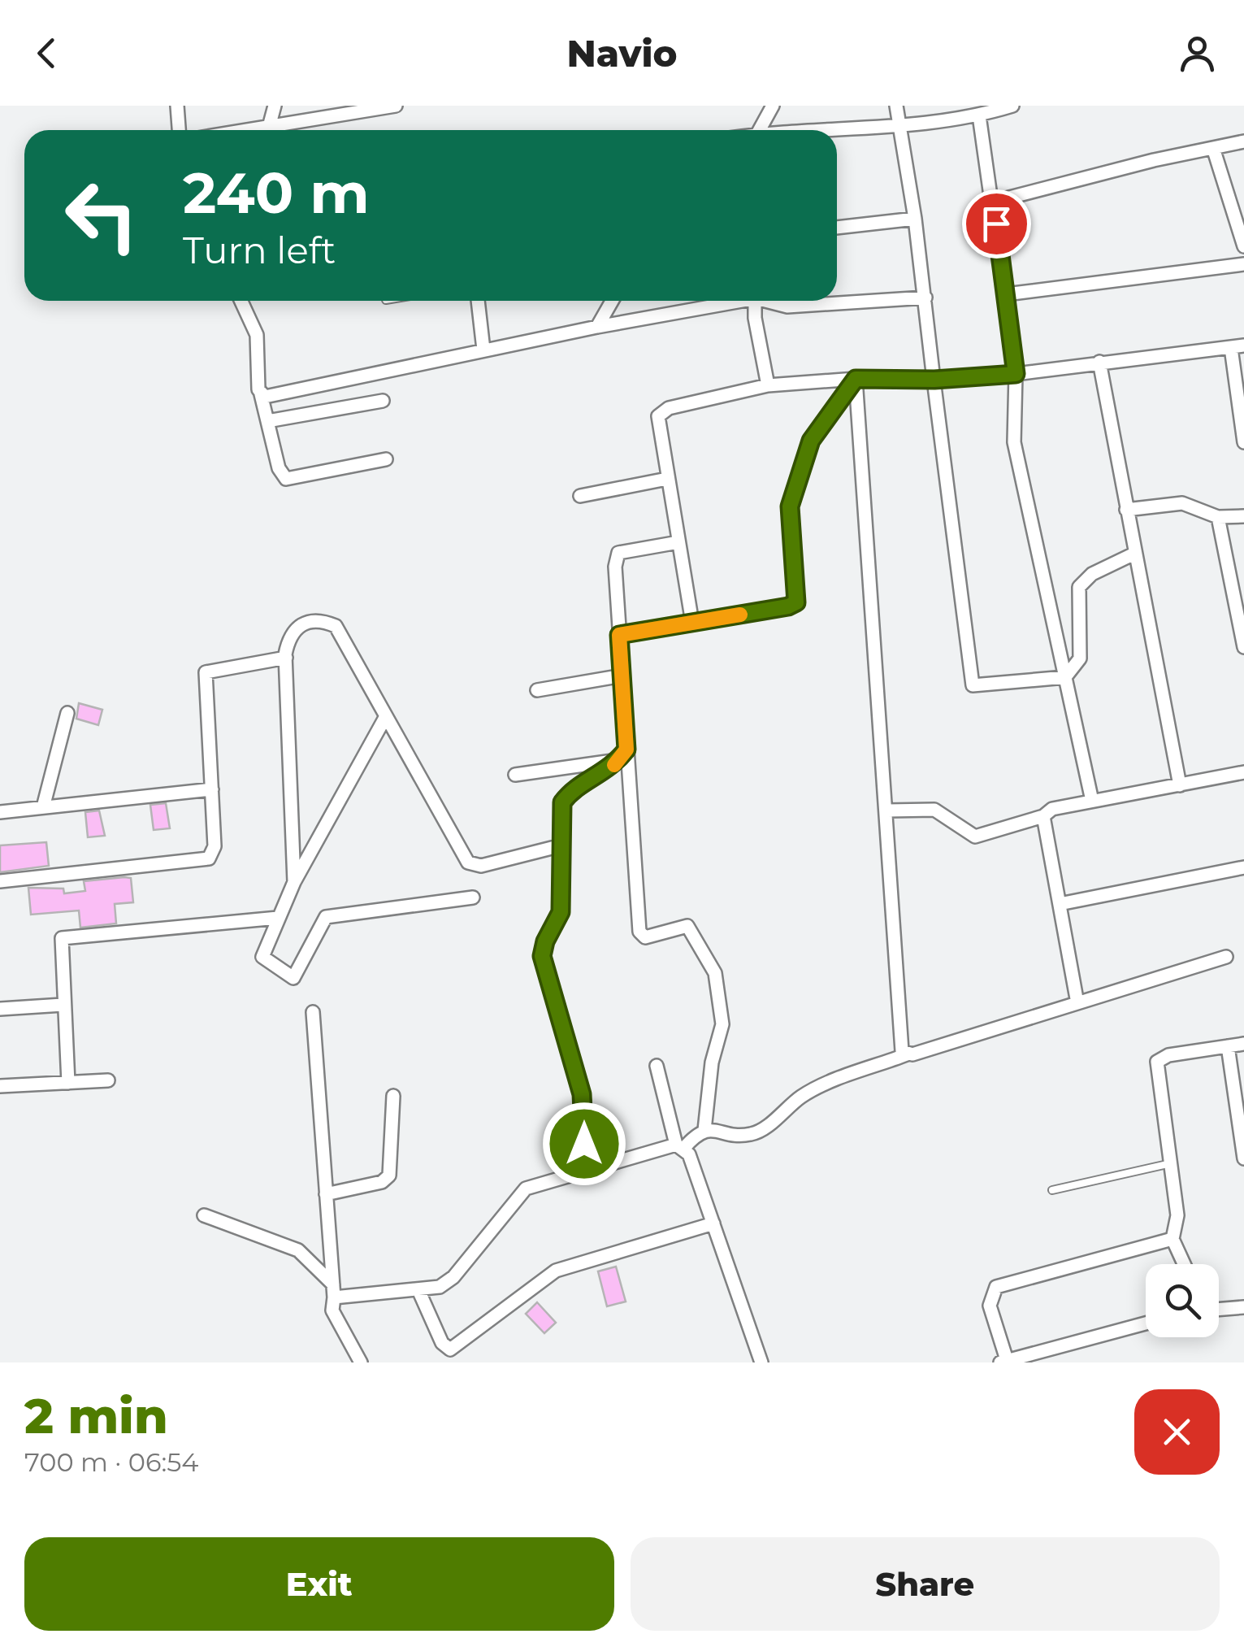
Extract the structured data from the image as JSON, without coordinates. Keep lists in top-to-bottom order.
{
  "page": {
    "header": "Navio",
    "turn": ["240 m", "Turn left"],
    "heading": ["2 min", "700 m · 06:54"],
    "buttons": ["Exit", "Share"]
  }
}
